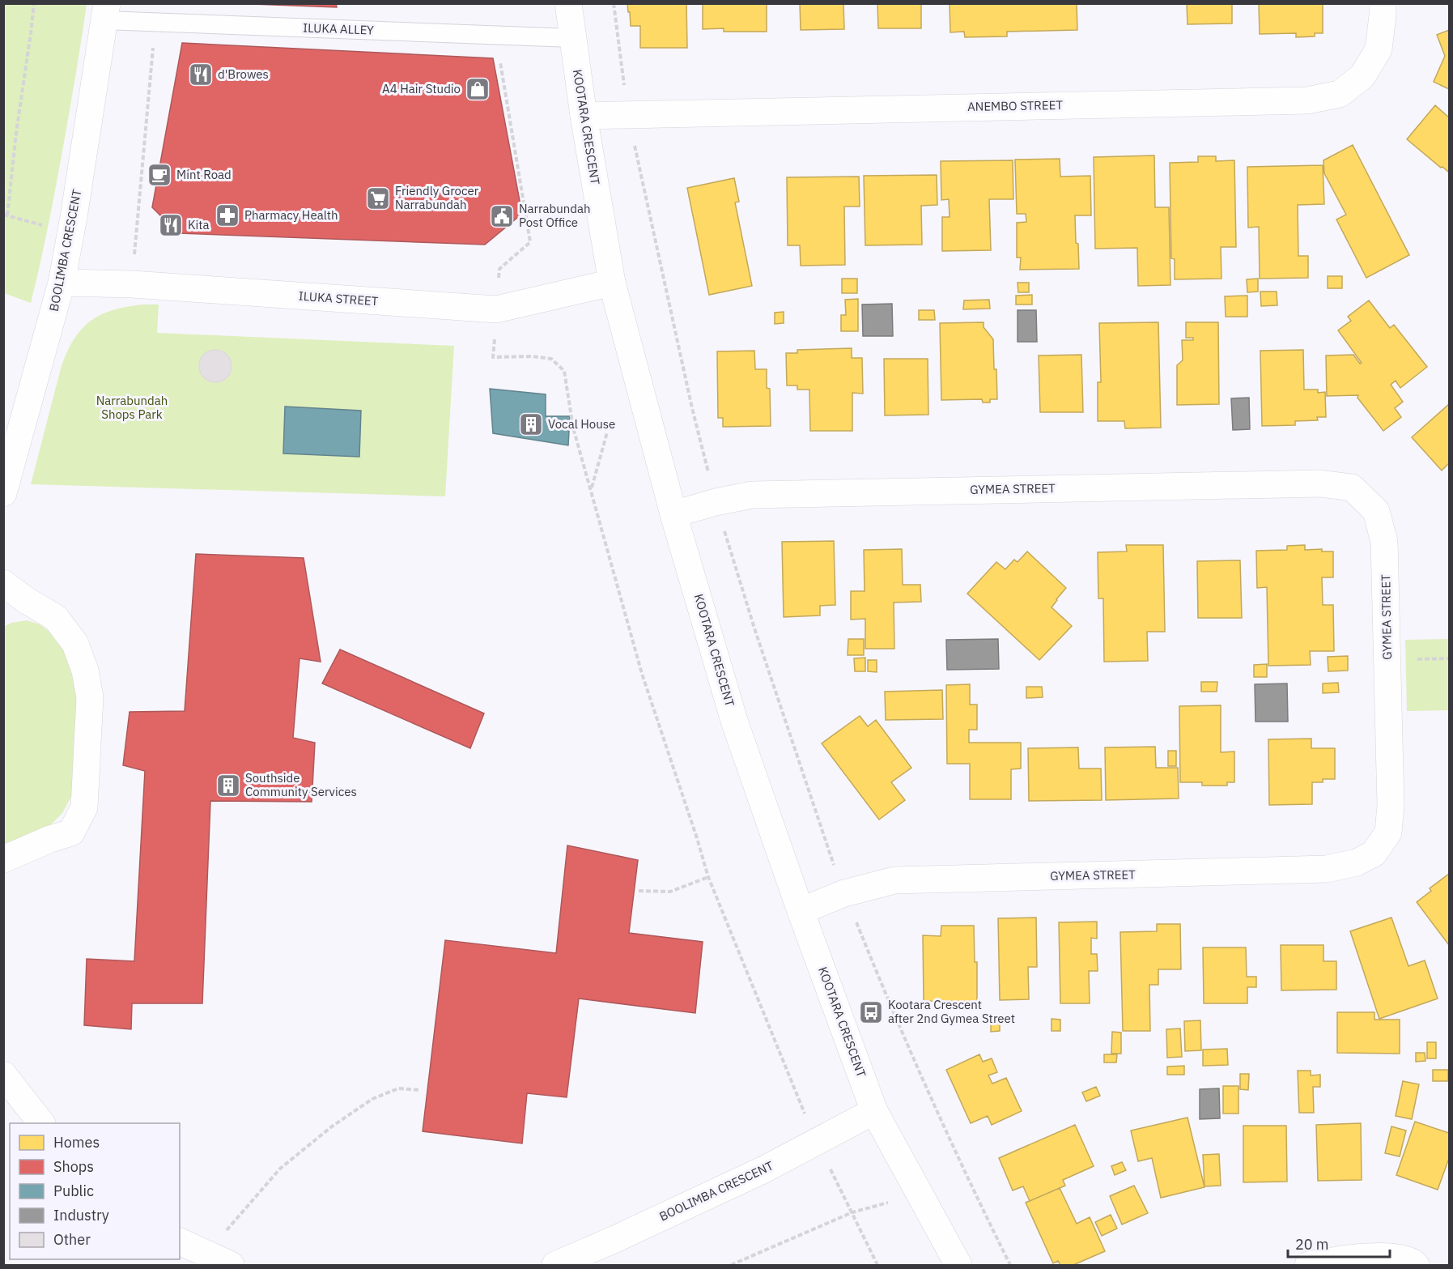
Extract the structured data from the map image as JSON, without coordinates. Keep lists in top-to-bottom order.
{
  "streets": {
    "street": [
      "ANEMBO STREET",
      "KOOTARA CRESCENT",
      "BOOLIMBA CRESCENT",
      "ILUKA STREET",
      "GYMEA STREET"
    ],
    "lane": ["ILUKA ALLEY"]
  },
  "crossings": [
    ["ILUKA ALLEY", "KOOTARA CRESCENT"],
    ["ILUKA ALLEY", "BOOLIMBA CRESCENT"],
    ["ANEMBO STREET", "KOOTARA CRESCENT"],
    ["KOOTARA CRESCENT", "BOOLIMBA CRESCENT"],
    ["KOOTARA CRESCENT", "ILUKA STREET"],
    ["KOOTARA CRESCENT", "GYMEA STREET"],
    ["BOOLIMBA CRESCENT", "ILUKA STREET"]
  ],
  "parks": ["Narrabundah Shops Park"],
  "places": {
    "restaurant": ["d'Browes", "Kita"],
    "shop": ["A4 Hair Studio"],
    "cafe": ["Mint Road"],
    "supermarket": ["Friendly Grocer Narrabundah"],
    "pharmacy": ["Pharmacy Health"],
    "public building": ["Narrabundah Post Office"],
    "building": ["Vocal House", "Southside Community Services"],
    "bus stop": ["Kootara Crescent after 2nd Gymea Street"]
  },
  "legend": [
    "Homes",
    "Shops",
    "Public",
    "Industry",
    "Other"
  ],
  "scale_bar": "20 m"
}
